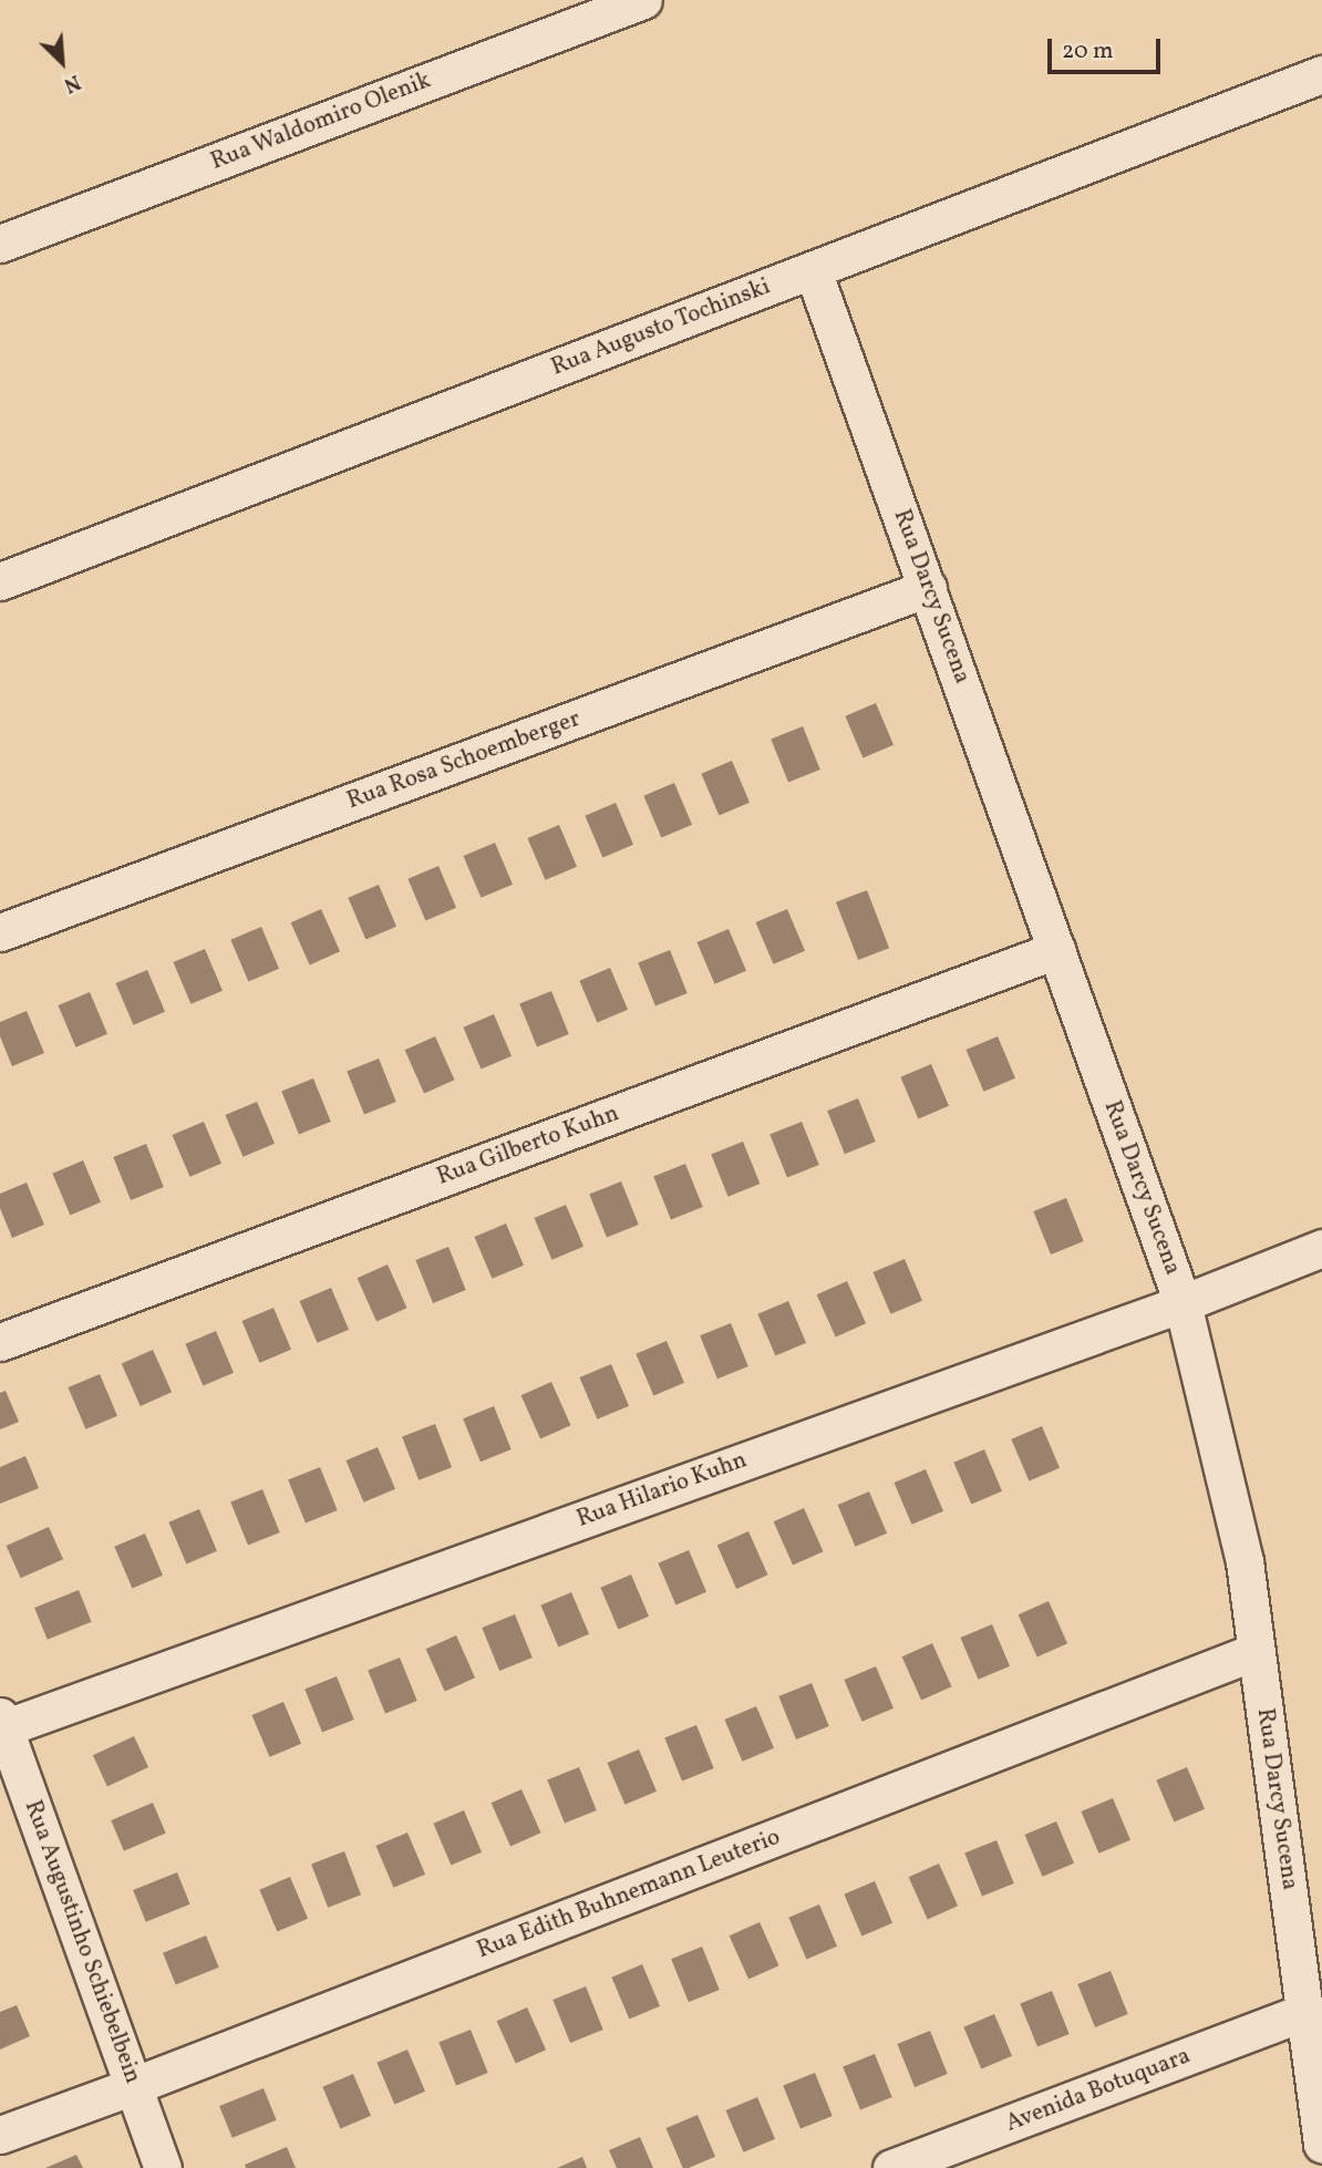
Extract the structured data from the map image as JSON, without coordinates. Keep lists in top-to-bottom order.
{
  "streets": {
    "street": [
      "Rua Waldomiro Olenik",
      "Rua Augusto Tochinski",
      "Rua Darcy Sucena",
      "Rua Rosa Schoemberger",
      "Rua Gilberto Kuhn",
      "Rua Hilario Kuhn",
      "Rua Edith Buhnemann Leuterio",
      "Rua Augustinho Schiebelbein",
      "Avenida Botuquara"
    ]
  },
  "crossings": [
    ["Rua Augusto Tochinski", "Rua Darcy Sucena"],
    ["Rua Darcy Sucena", "Rua Rosa Schoemberger"],
    ["Rua Darcy Sucena", "Rua Gilberto Kuhn"],
    ["Rua Darcy Sucena", "Rua Hilario Kuhn"],
    ["Rua Darcy Sucena", "Rua Edith Buhnemann Leuterio"],
    ["Rua Darcy Sucena", "Avenida Botuquara"],
    ["Rua Hilario Kuhn", "Rua Augustinho Schiebelbein"],
    ["Rua Edith Buhnemann Leuterio", "Rua Augustinho Schiebelbein"]
  ],
  "scale_bar": "20 m",
  "north": "bottom right"
}
